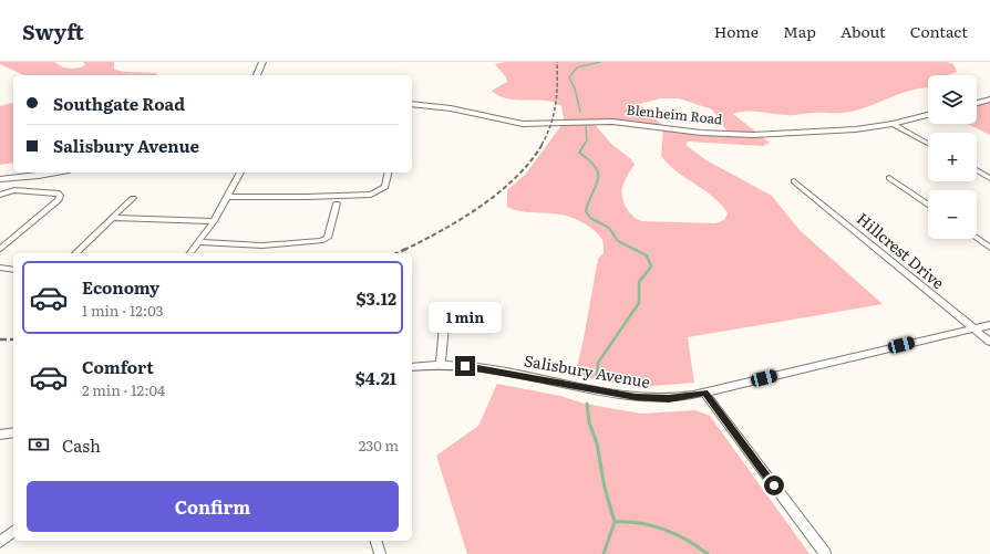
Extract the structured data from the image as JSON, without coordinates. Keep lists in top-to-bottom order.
{
  "streets": {
    "main road": ["Blenheim Road"],
    "street": ["Hillcrest Drive", "Salisbury Avenue"]
  },
  "crossings": [
    ["Hillcrest Drive", "Salisbury Avenue"]
  ],
  "page": {
    "header": "Swyft",
    "nav": [
      "Home",
      "Map",
      "About",
      "Contact"
    ],
    "map_buttons": ["+", "−"],
    "banner": ["Southgate Road", "Salisbury Avenue"],
    "list": [
      {
        "name": "Economy",
        "note": "1 min · 12:03",
        "value": "$3.12"
      },
      {
        "name": "Comfort",
        "note": "2 min · 12:04",
        "value": "$4.21"
      }
    ],
    "bubble": "1 min",
    "pay": ["Cash", "230 m"],
    "buttons": "Confirm"
  }
}
